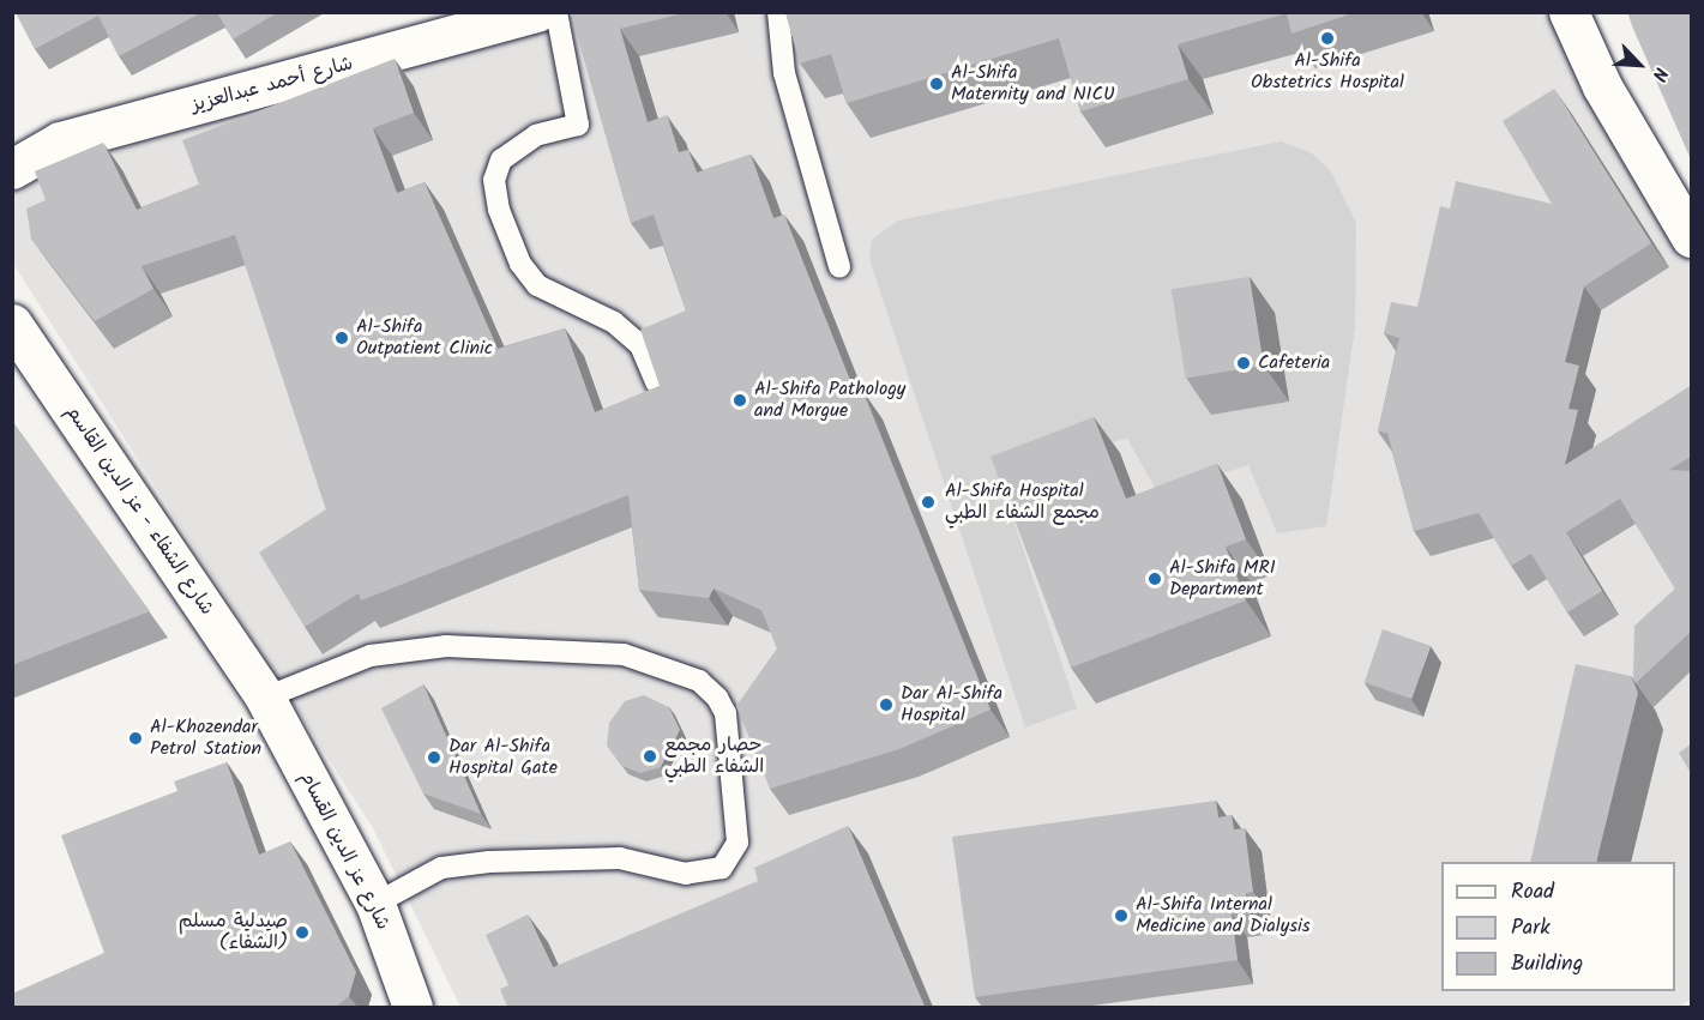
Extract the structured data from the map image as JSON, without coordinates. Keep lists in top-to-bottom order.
{
  "streets": {
    "street": ["شارع أحمد عبدالعزيز", "شارع الشفاء - عز الدين القاسم", "شارع عز الدين القسام"]
  },
  "crossings": [
    ["شارع الشفاء - عز الدين القاسم", "شارع عز الدين القسام"]
  ],
  "places": [
    "Al-Shifa Obstetrics Hospital",
    "Al-Shifa Maternity and NICU",
    "Al-Shifa Outpatient Clinic",
    "Cafeteria",
    "Al-Shifa Pathology and Morgue",
    "Al-Shifa Hospital مجمع الشفاء الطبي",
    "Al-Shifa MRI Department",
    "Dar Al-Shifa Hospital",
    "Al-Khozendar Petrol Station",
    "حصار مجمع الشفاء الطبي",
    "Dar Al-Shifa Hospital Gate",
    "Al-Shifa Internal Medicine and Dialysis",
    "صيدلية مسلم (الشفاء)"
  ],
  "legend": ["Road", "Park", "Building"],
  "north": "bottom right"
}
